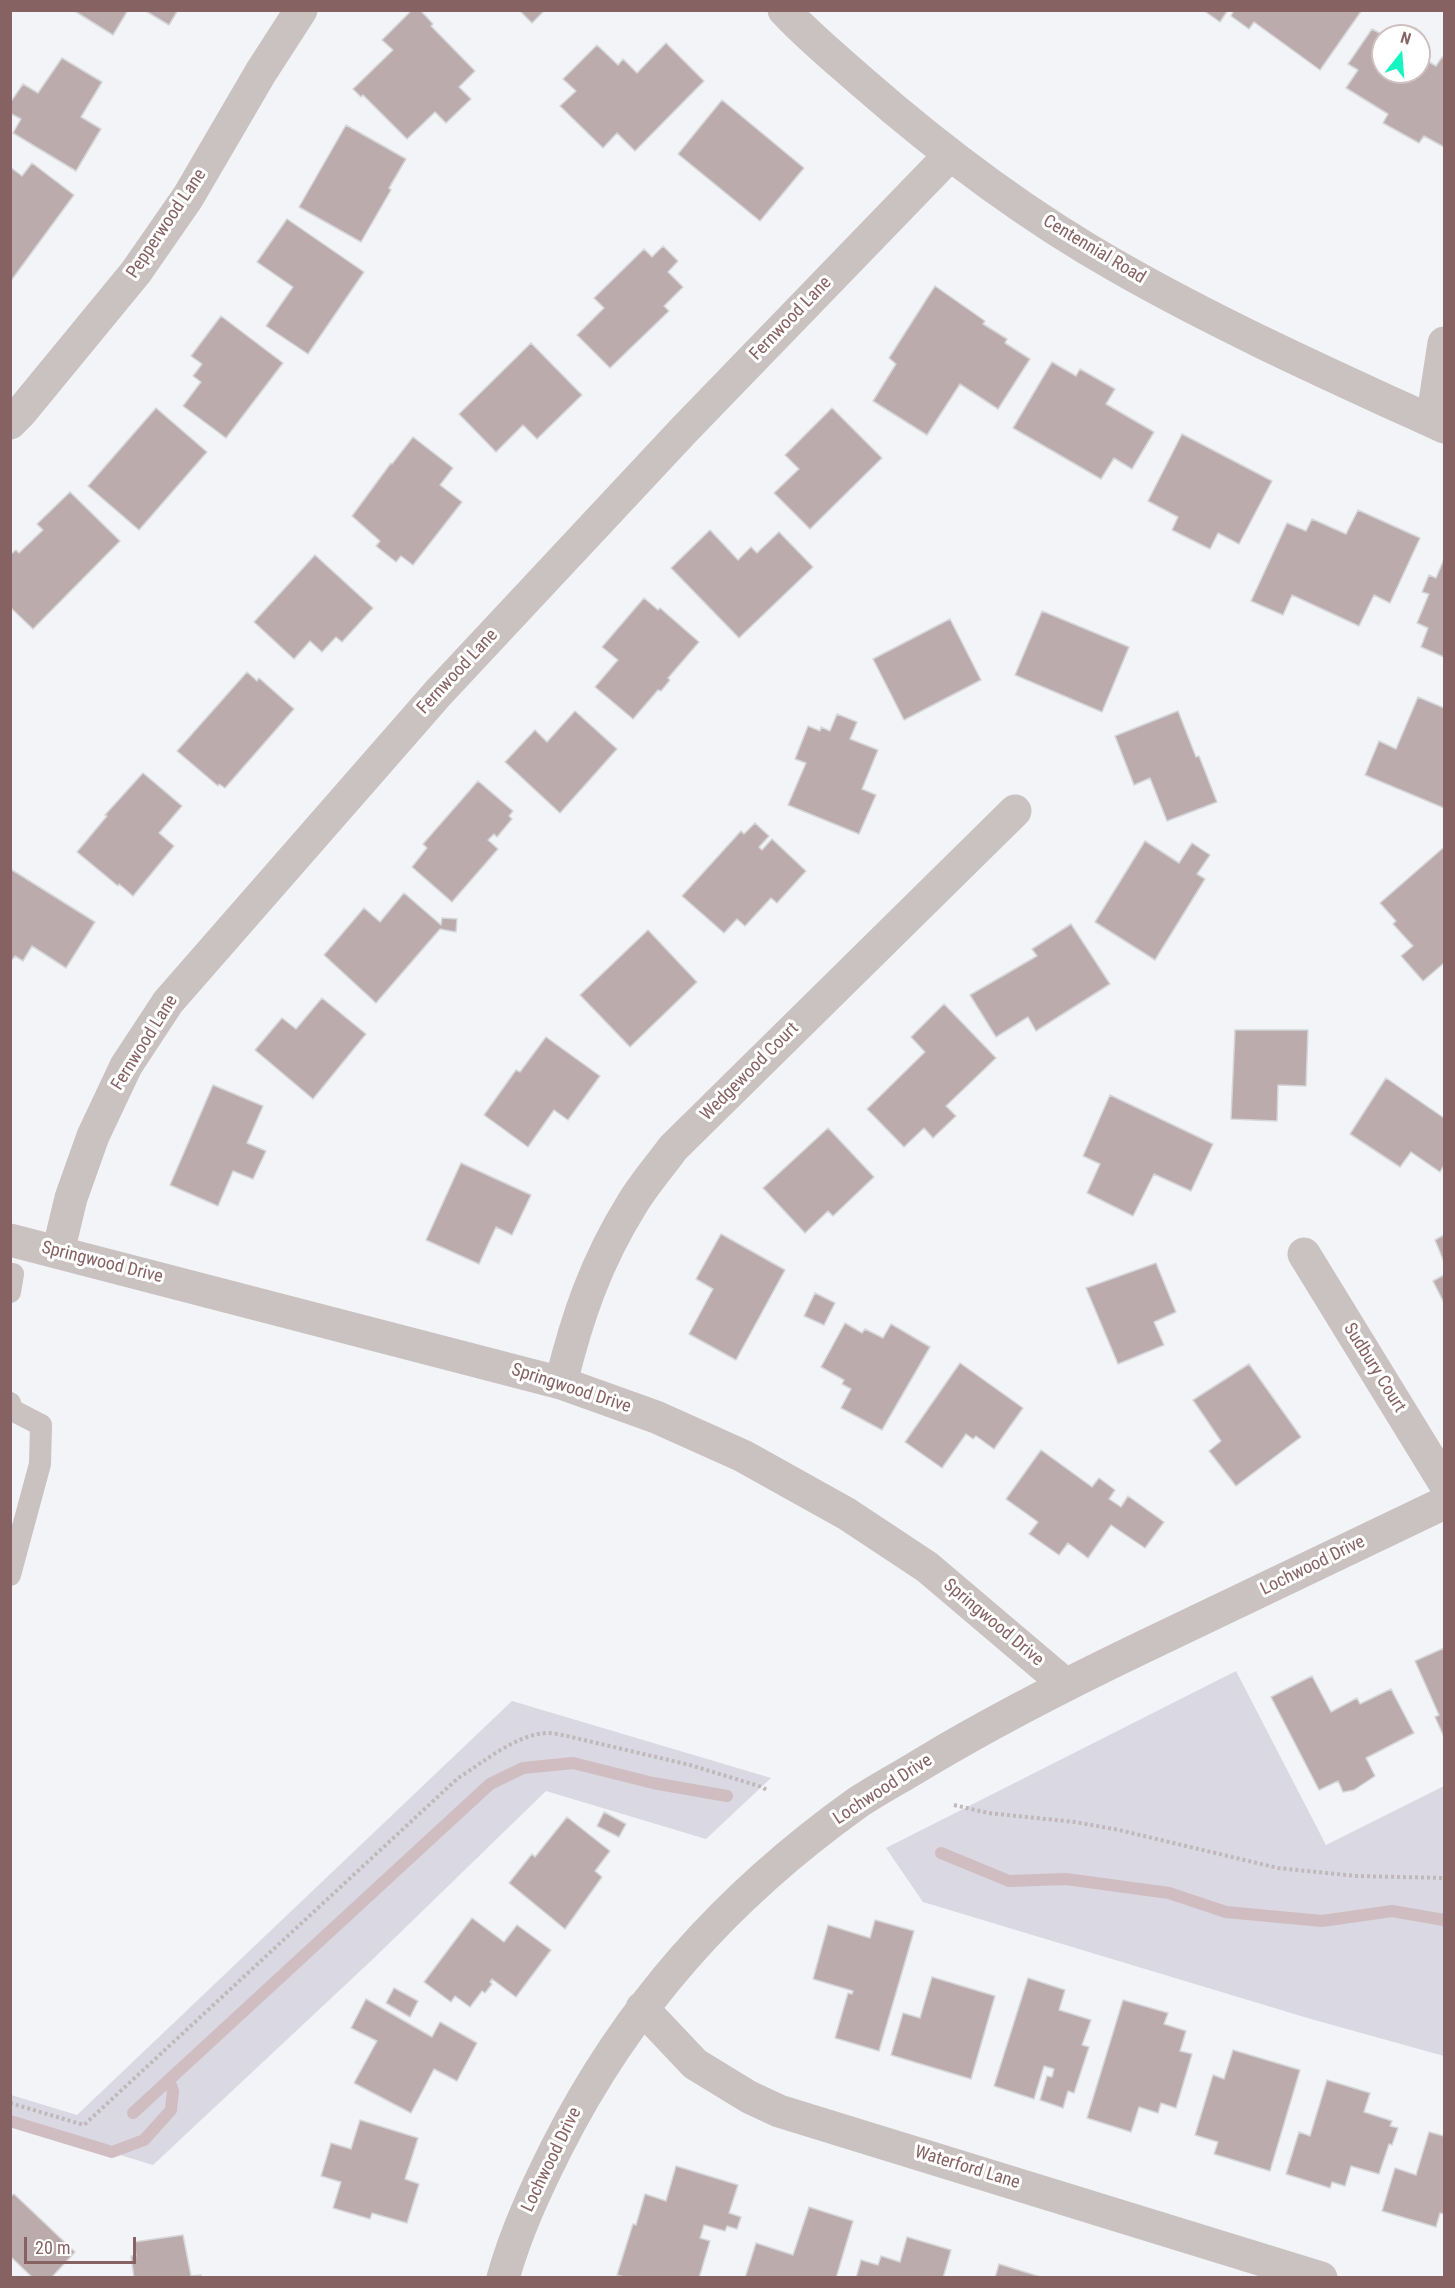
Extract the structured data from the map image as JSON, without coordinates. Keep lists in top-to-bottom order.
{
  "streets": {
    "street": [
      "Pepperwood Lane",
      "Centennial Road",
      "Fernwood Lane",
      "Wedgewood Court",
      "Springwood Drive",
      "Sudbury Court",
      "Lochwood Drive",
      "Waterford Lane"
    ]
  },
  "crossings": [
    ["Centennial Road", "Fernwood Lane"],
    ["Fernwood Lane", "Springwood Drive"],
    ["Wedgewood Court", "Springwood Drive"],
    ["Springwood Drive", "Lochwood Drive"],
    ["Lochwood Drive", "Waterford Lane"]
  ],
  "scale_bar": "20 m",
  "north": "top"
}
